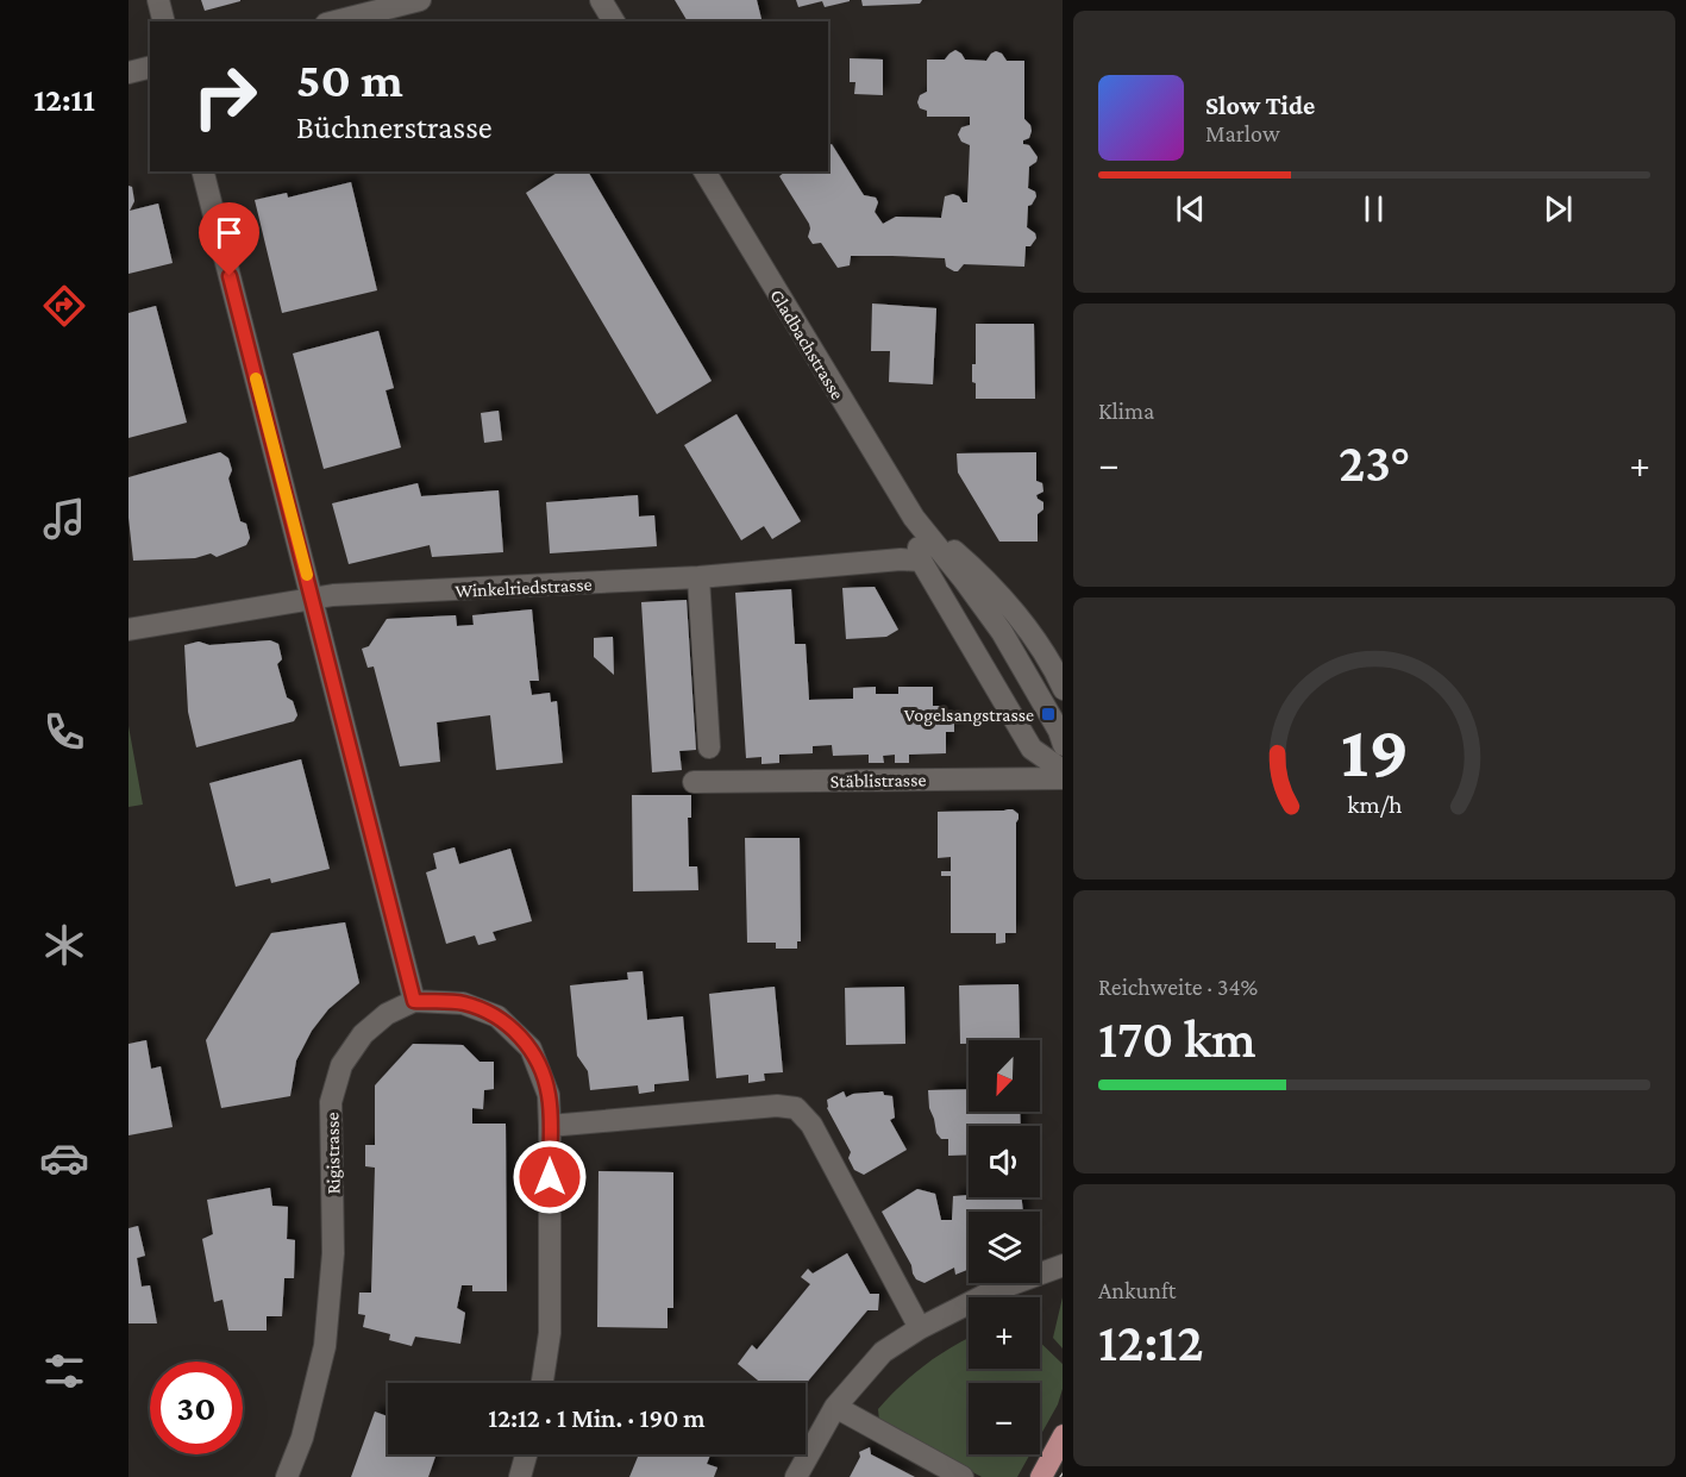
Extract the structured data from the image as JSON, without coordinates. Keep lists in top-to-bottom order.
{
  "streets": {
    "street": [
      "Gladbachstrasse",
      "Winkelriedstrasse",
      "Stäblistrasse",
      "Rigistrasse"
    ]
  },
  "crossings": [
    ["Gladbachstrasse", "Winkelriedstrasse"]
  ],
  "places": {
    "transit": ["Vogelsangstrasse"]
  },
  "north": "bottom left",
  "page": {
    "tabs": "12:11",
    "turn": ["50 m", "Büchnerstrasse"],
    "song": ["Slow Tide", "Marlow"],
    "tile": [
      "Klima",
      ["Reichweite · 34%", "170 km"],
      ["Ankunft", "12:12"]
    ],
    "heat": ["−", "23°", "+"],
    "map_buttons": ["+", "−"],
    "limit": "30",
    "trip": "12:12 · 1 Min. · 190 m",
    "gauge": ["19", "km/h"]
  }
}
